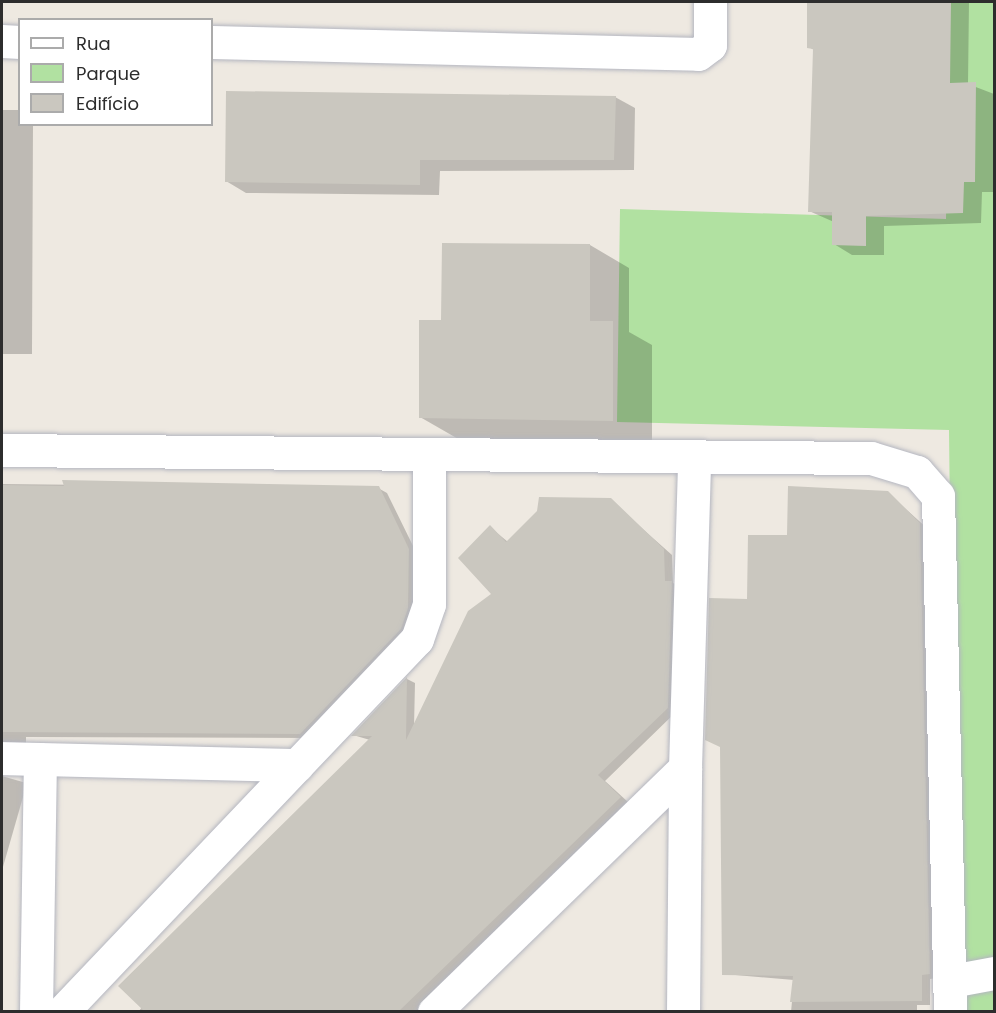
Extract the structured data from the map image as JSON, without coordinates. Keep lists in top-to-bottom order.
{
  "legend": ["Rua", "Parque", "Edifício"]
}
